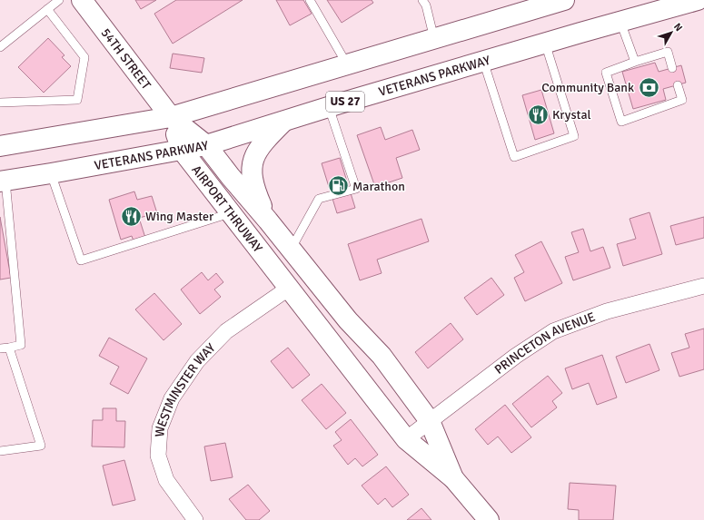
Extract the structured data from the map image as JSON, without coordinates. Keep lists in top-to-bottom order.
{
  "streets": {
    "main road": [
      "54TH STREET",
      "VETERANS PARKWAY",
      "US 27",
      "AIRPORT THRUWAY"
    ],
    "street": ["PRINCETON AVENUE", "WESTMINSTER WAY"]
  },
  "crossings": [
    ["54TH STREET", "AIRPORT THRUWAY"],
    ["VETERANS PARKWAY", "AIRPORT THRUWAY"],
    ["AIRPORT THRUWAY", "PRINCETON AVENUE"],
    ["AIRPORT THRUWAY", "WESTMINSTER WAY"]
  ],
  "places": {
    "bank": ["Community Bank"],
    "restaurant": ["Krystal", "Wing Master"],
    "fuel station": ["Marathon"]
  },
  "north": "top right"
}
